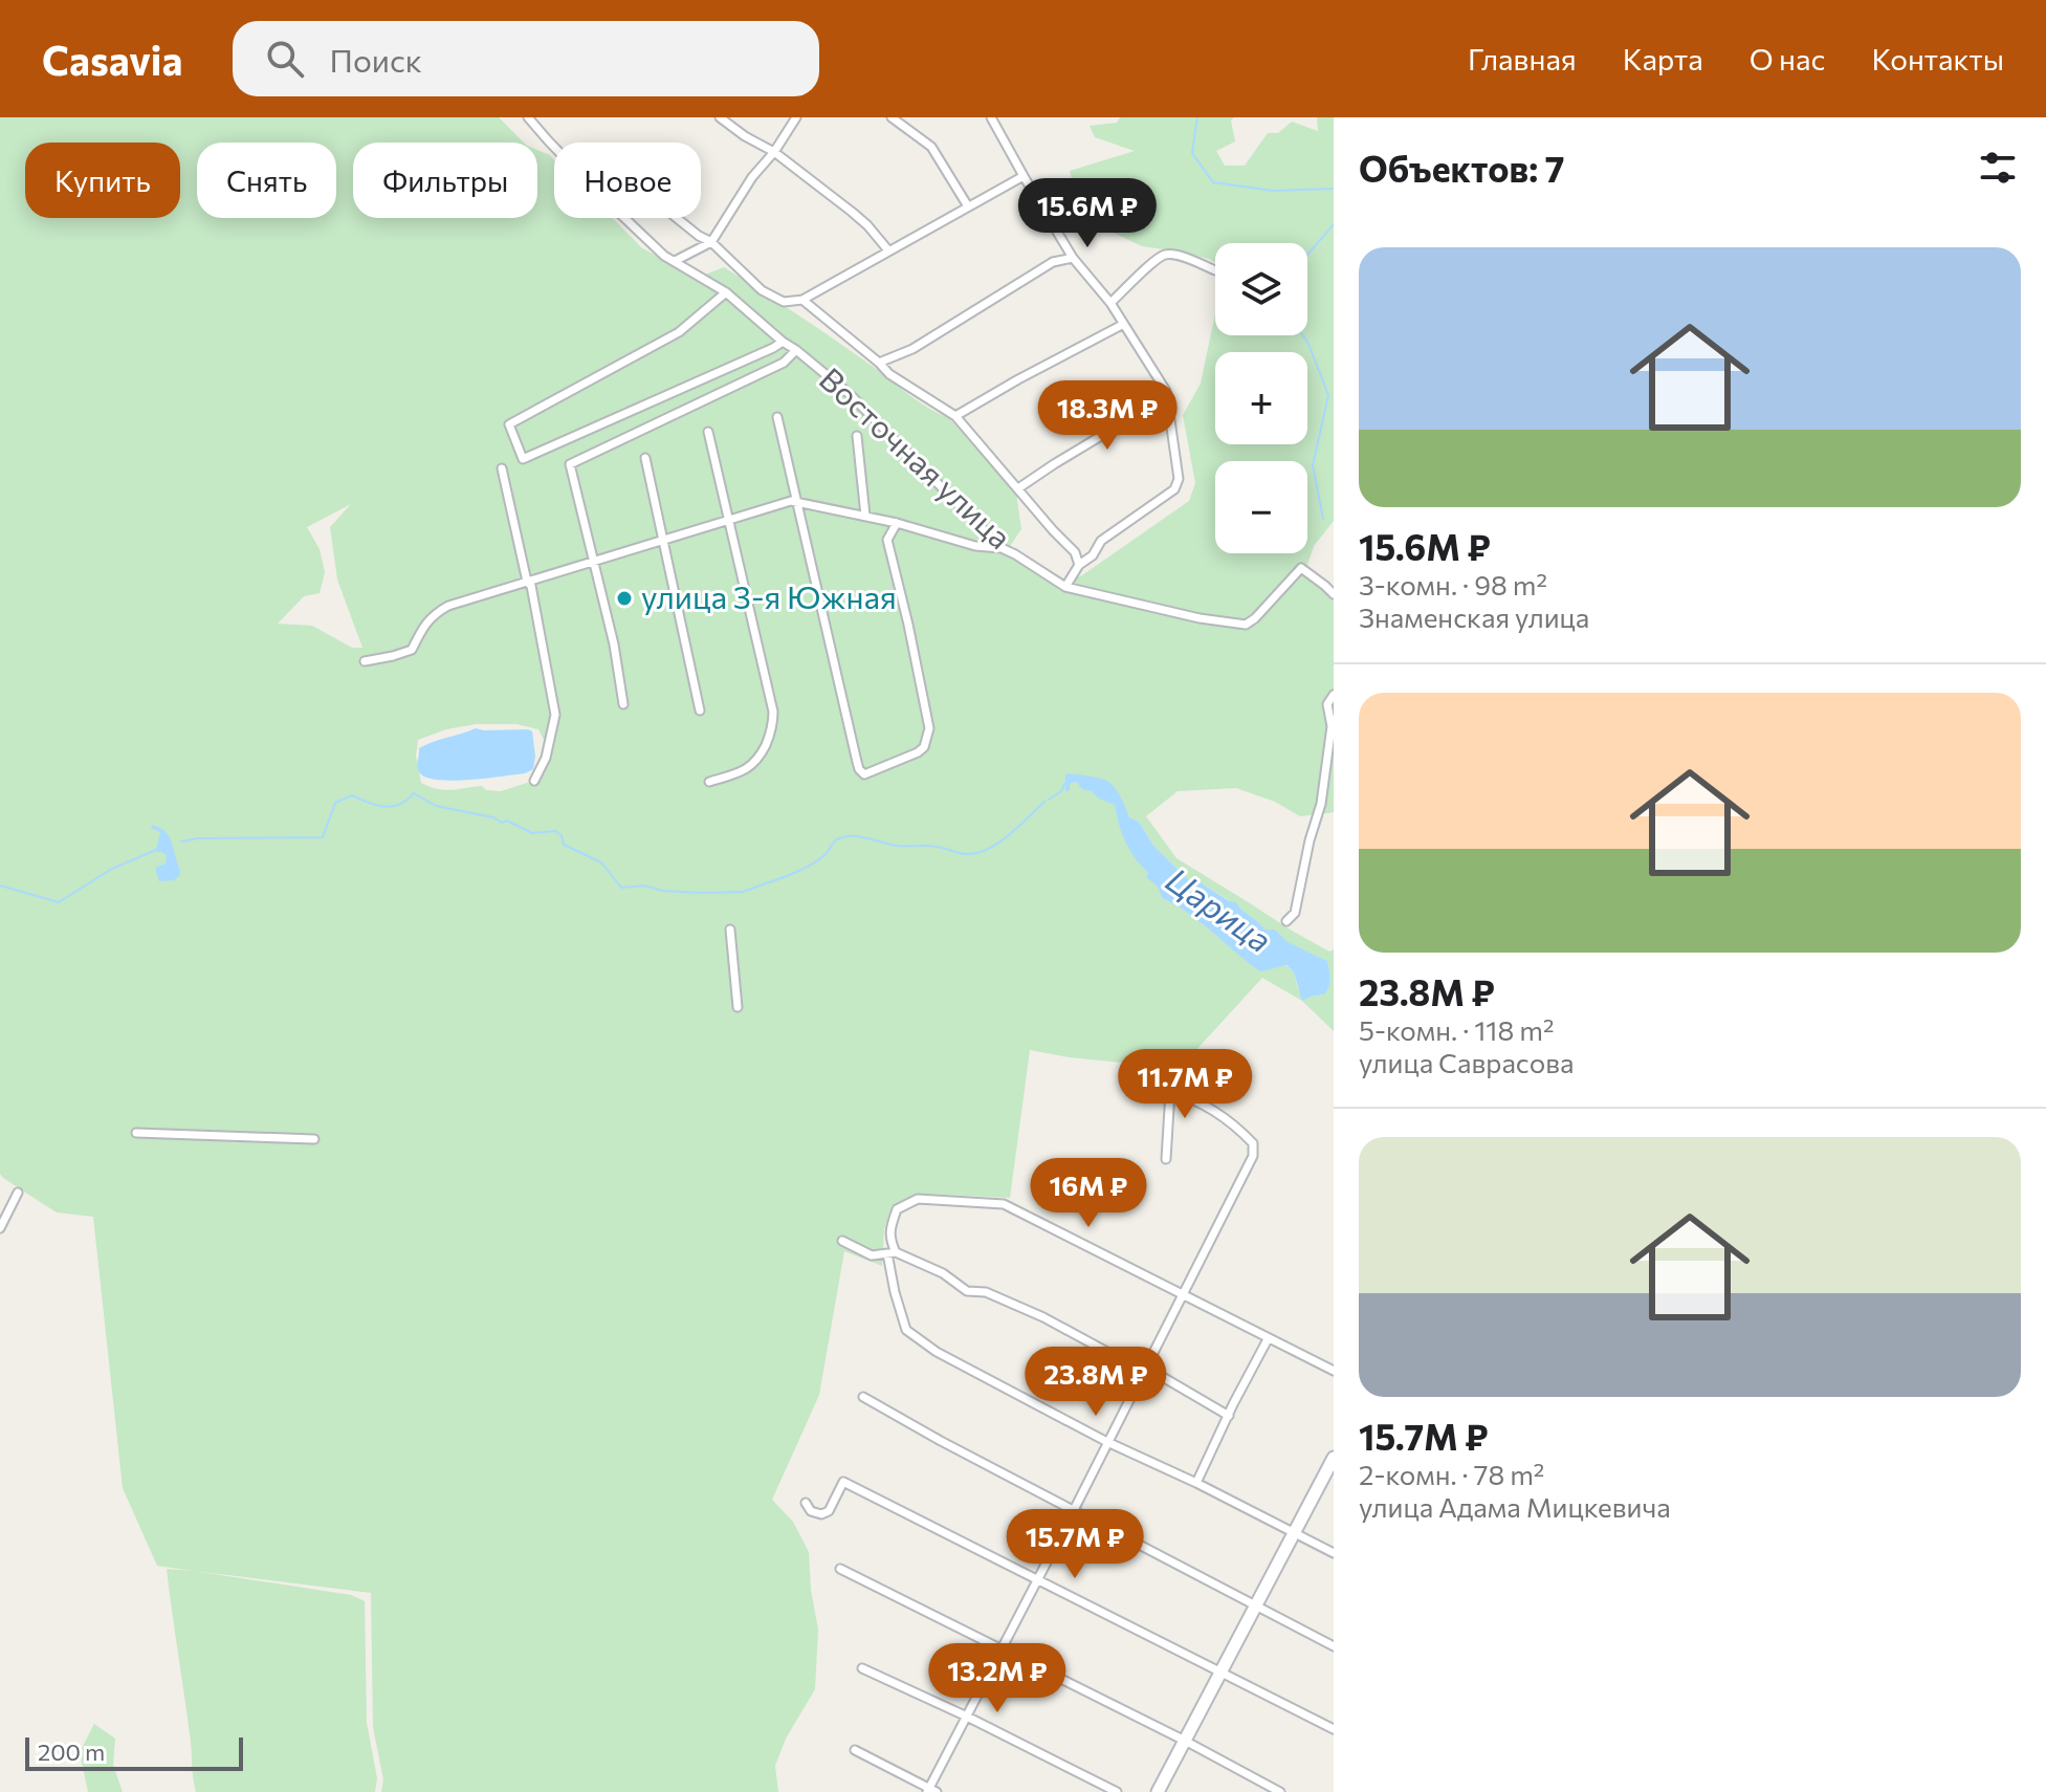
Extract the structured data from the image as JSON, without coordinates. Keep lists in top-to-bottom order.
{
  "streets": {
    "street": ["Восточная улица"]
  },
  "water": ["Царица"],
  "places": ["улица 3-я Южная"],
  "scale_bar": "200 m",
  "page": {
    "header": "Casavia",
    "search": "Поиск",
    "nav": [
      "Главная",
      "Карта",
      "О нас",
      "Контакты"
    ],
    "heading": "Объектов: 7",
    "chip": [
      "Купить",
      "Снять",
      "Фильтры",
      "Новое"
    ],
    "price": [
      "15.6M ₽",
      "18.3M ₽",
      "11.7M ₽",
      "16M ₽",
      "23.8M ₽",
      "15.7M ₽",
      "13.2M ₽"
    ],
    "list": [
      {
        "name": "15.6M ₽",
        "note": "3-комн. · 98 m² · Знаменская улица"
      },
      {
        "name": "23.8M ₽",
        "note": "5-комн. · 118 m² · улица Саврасова"
      },
      {
        "name": "15.7M ₽",
        "note": "2-комн. · 78 m² · улица Адама Мицкевича"
      }
    ],
    "map_buttons": ["+", "−"],
    "scale": "200 m"
  }
}
